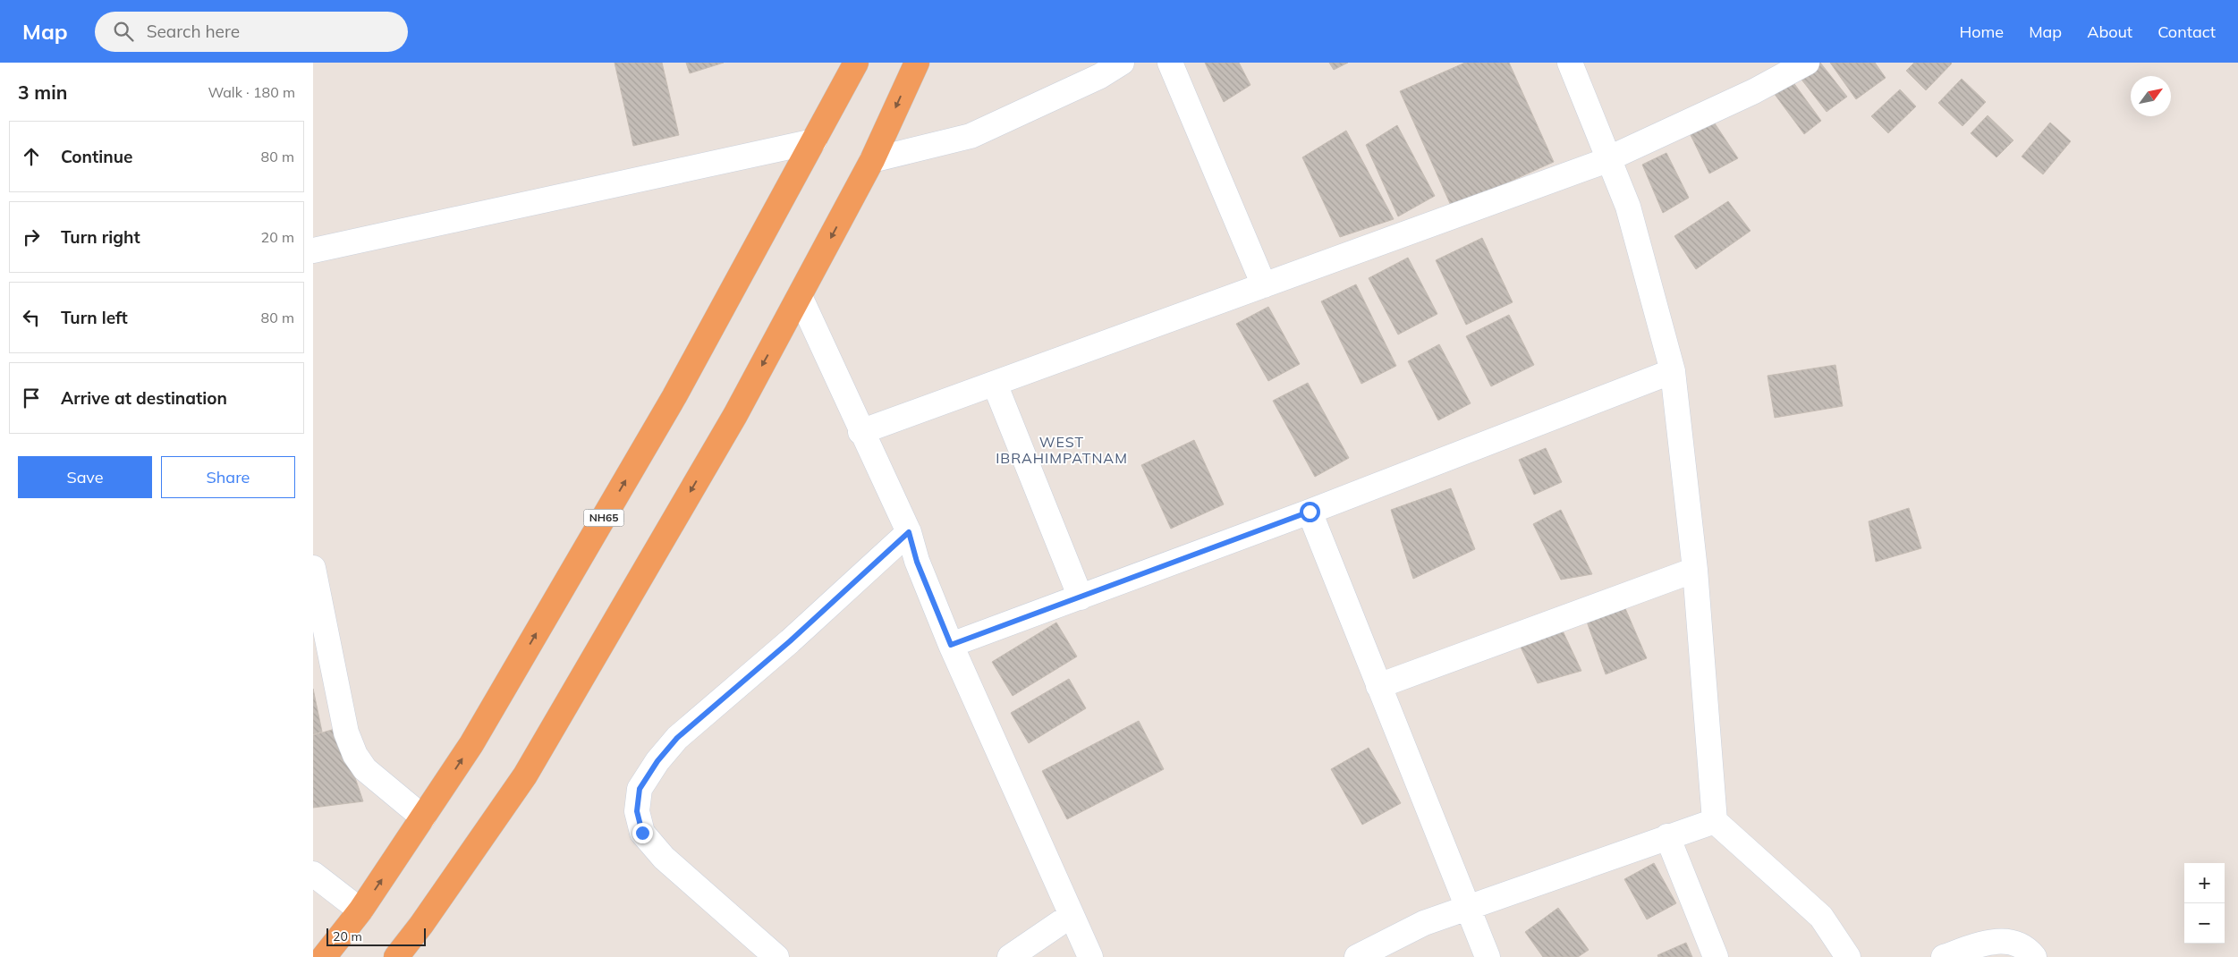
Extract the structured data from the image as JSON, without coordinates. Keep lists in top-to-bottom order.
{
  "streets": {
    "highway": ["NH65"]
  },
  "districts": ["WEST IBRAHIMPATNAM"],
  "scale_bar": "20 m",
  "north": "top right",
  "page": {
    "header": "Map",
    "search": "Search here",
    "nav": [
      "Home",
      "Map",
      "About",
      "Contact"
    ],
    "heading": ["3 min", "Walk · 180 m"],
    "list": [
      ["Continue", "80 m"],
      ["Turn right", "20 m"],
      ["Turn left", "80 m"],
      "Arrive at destination"
    ],
    "buttons": ["Save", "Share"],
    "map_buttons": ["+", "−"],
    "scale": "20 m"
  }
}
